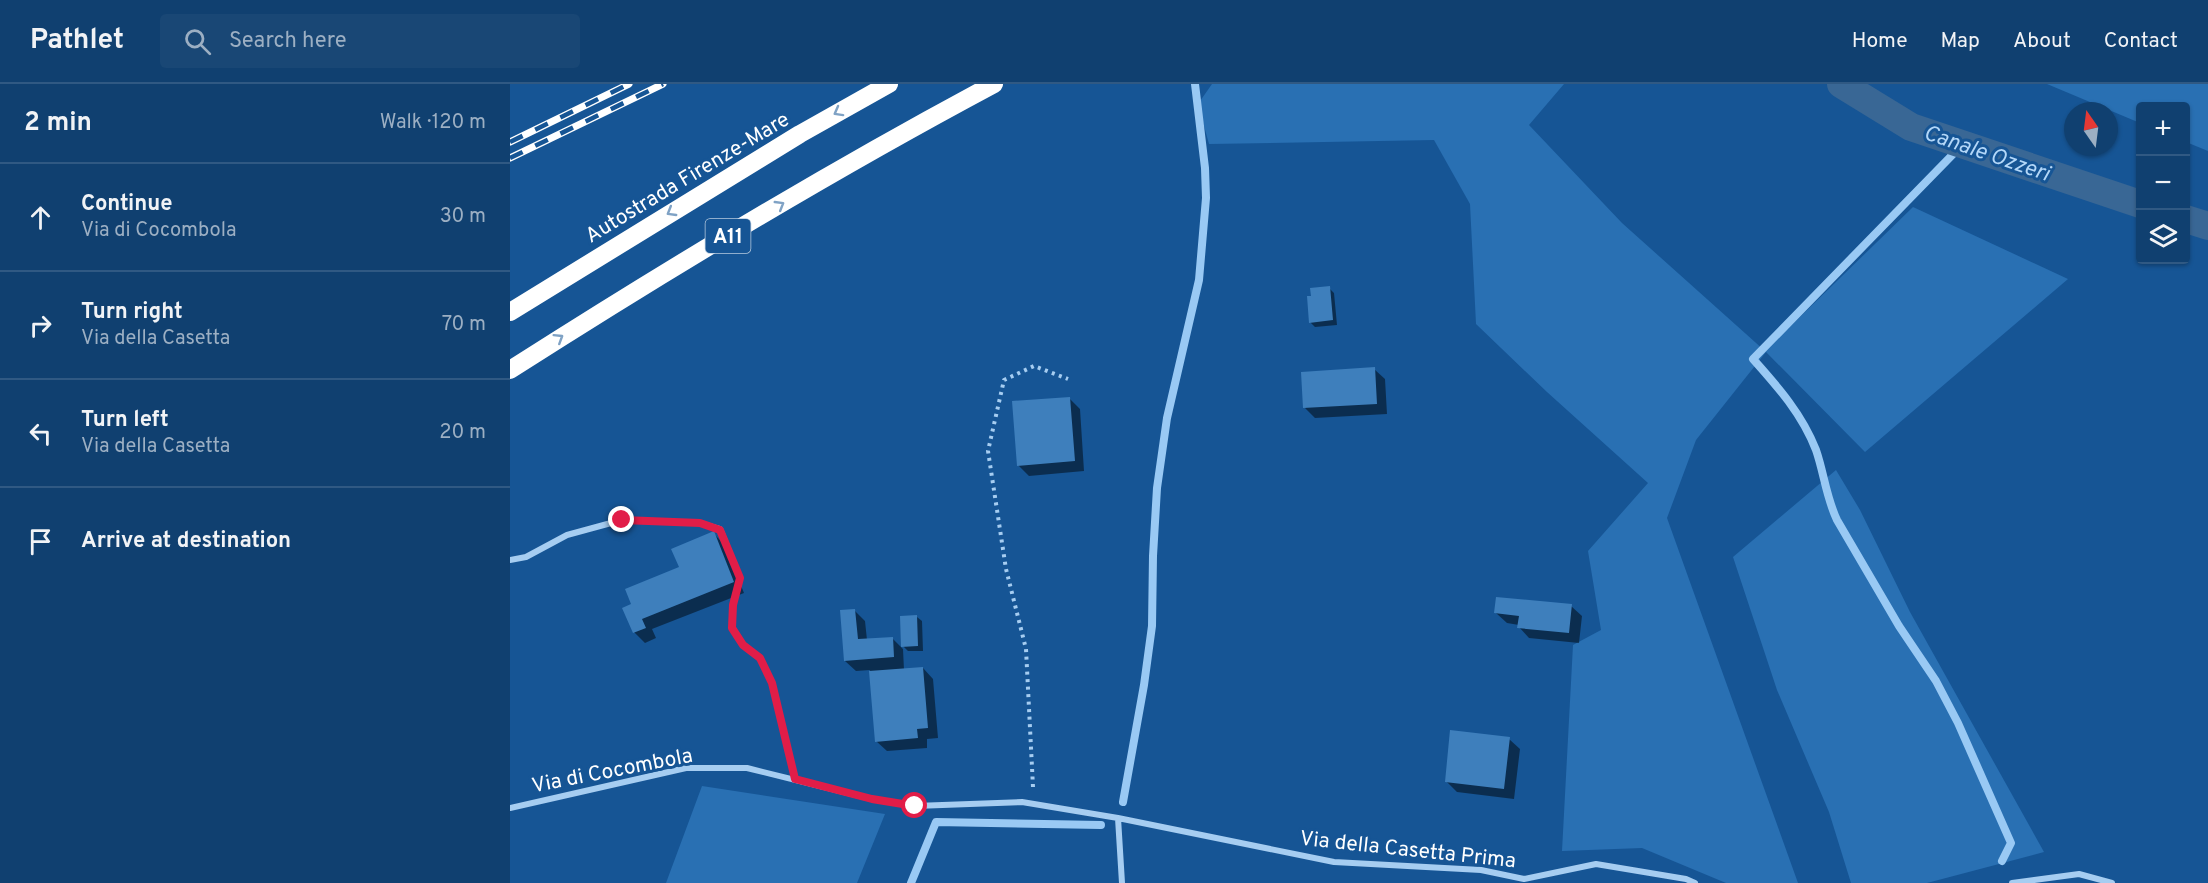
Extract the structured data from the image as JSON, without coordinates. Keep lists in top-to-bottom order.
{
  "streets": {
    "highway": ["Autostrada Firenze-Mare", "A11"],
    "street": ["Via di Cocombola", "Via della Casetta Prima"]
  },
  "crossings": [
    ["Via di Cocombola", "Via della Casetta Prima"]
  ],
  "water": ["Canale Ozzeri"],
  "north": "top",
  "page": {
    "header": "Pathlet",
    "search": "Search here",
    "nav": [
      "Home",
      "Map",
      "About",
      "Contact"
    ],
    "heading": ["2 min", "Walk · 120 m"],
    "map_buttons": ["+", "−"],
    "list": [
      ["Continue", "Via di Cocombola", "30 m"],
      ["Turn right", "Via della Casetta", "70 m"],
      ["Turn left", "Via della Casetta", "20 m"],
      "Arrive at destination"
    ]
  }
}
